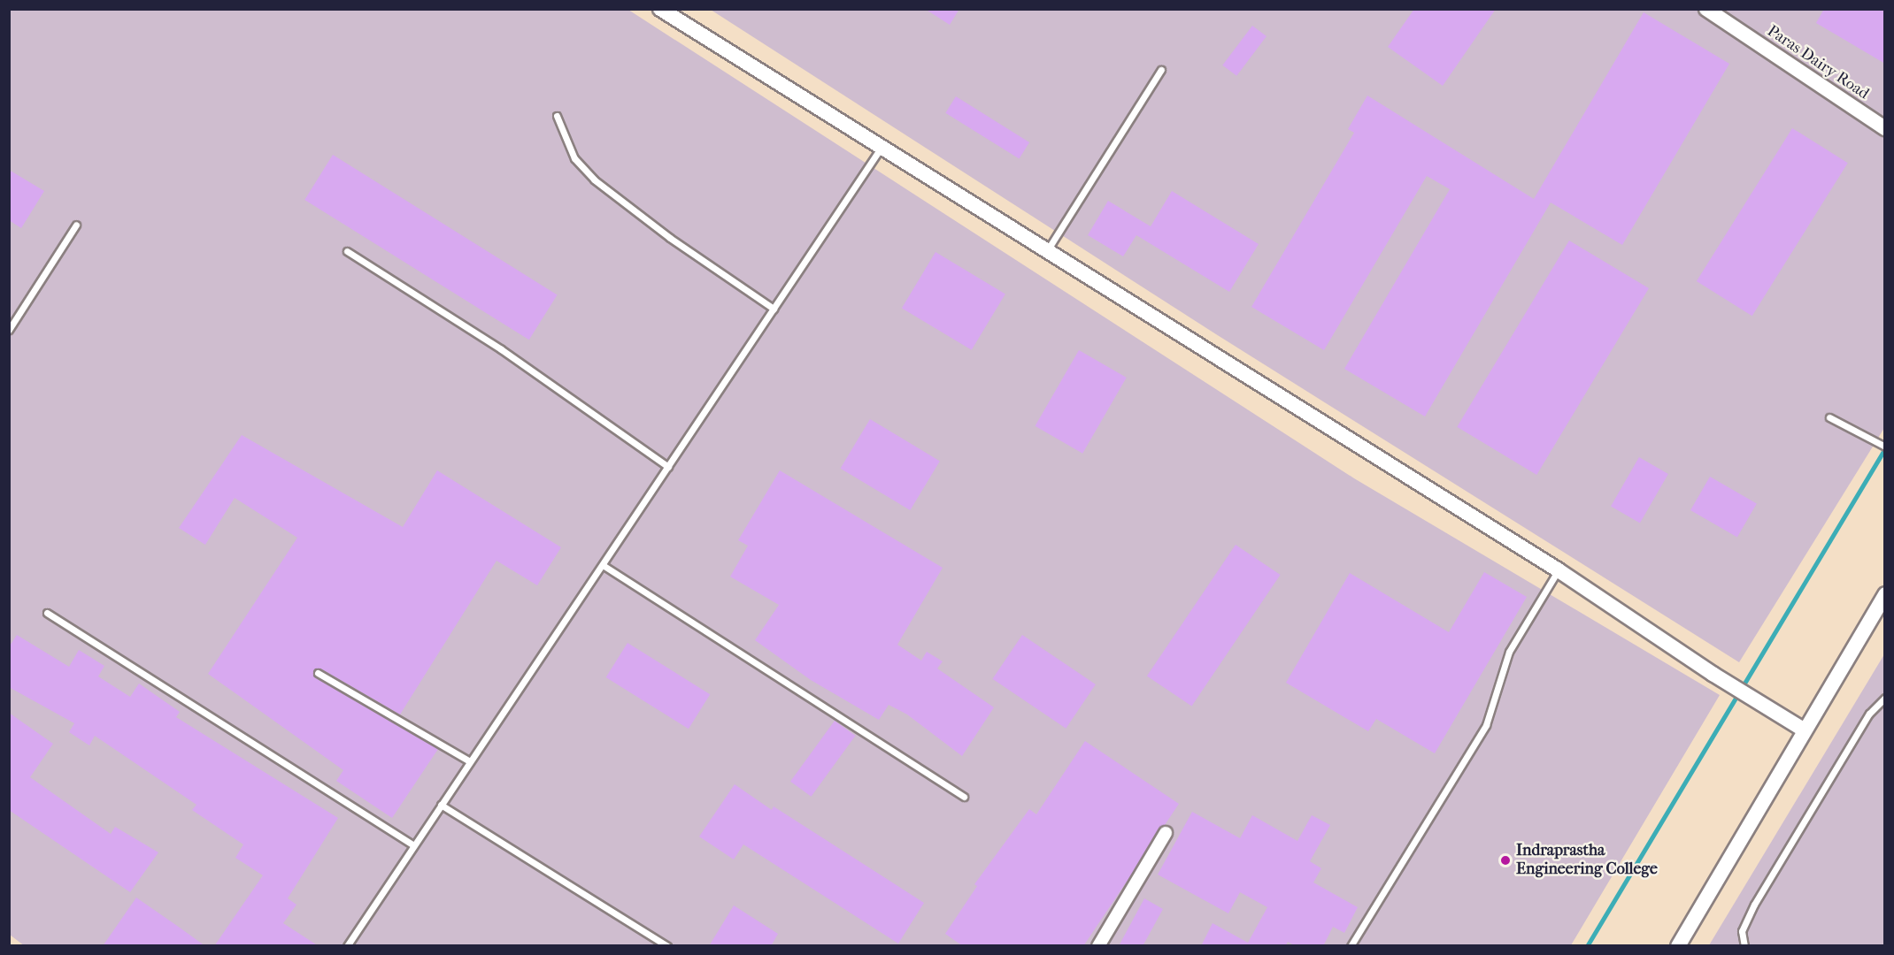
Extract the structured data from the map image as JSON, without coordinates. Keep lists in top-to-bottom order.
{
  "streets": {
    "street": ["Paras Dairy Road"]
  },
  "places": ["Indraprastha Engineering College"]
}
